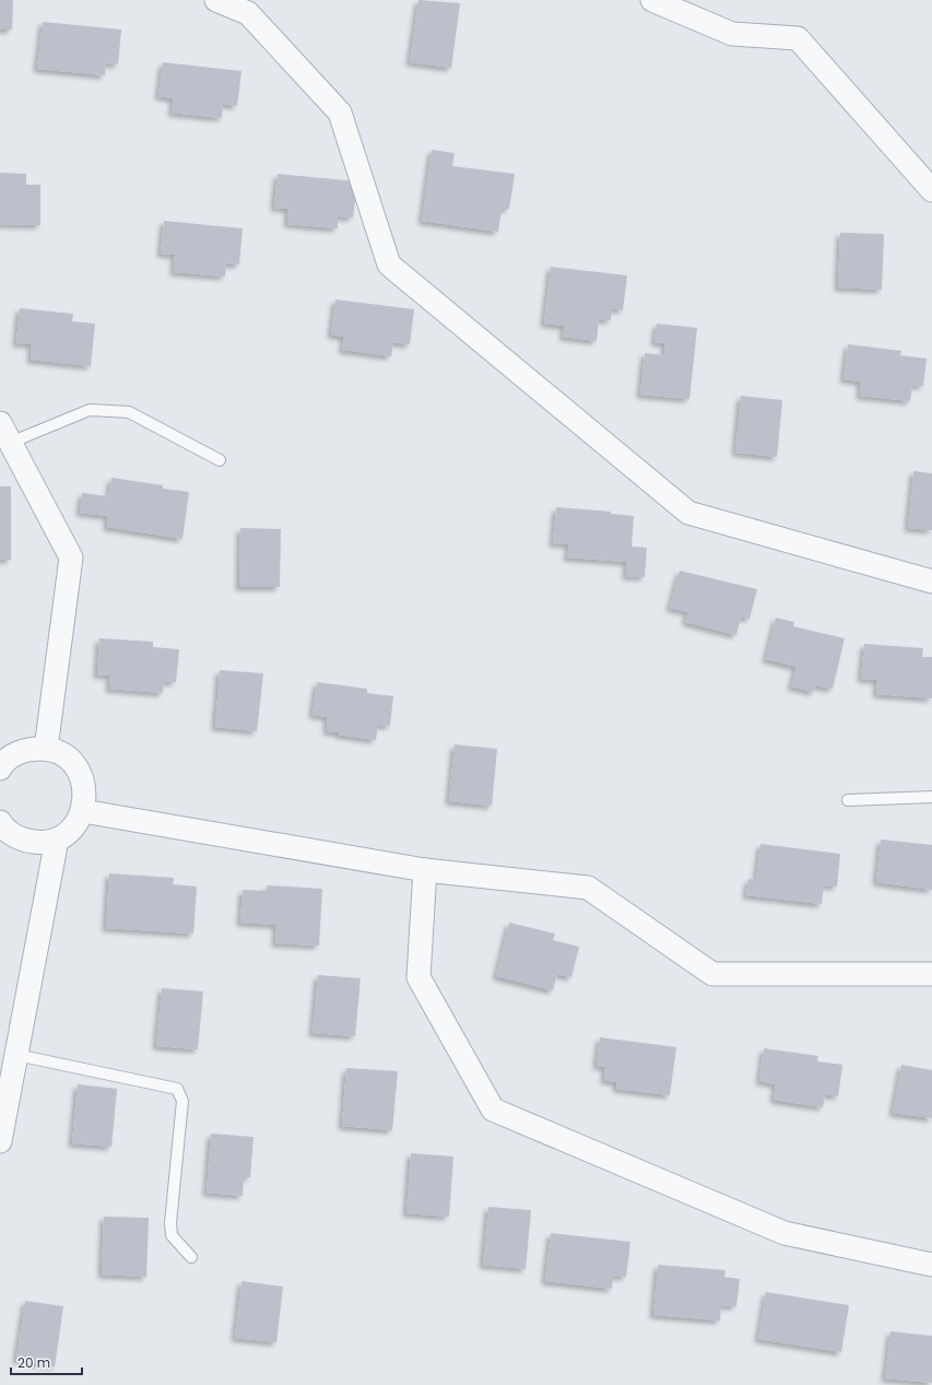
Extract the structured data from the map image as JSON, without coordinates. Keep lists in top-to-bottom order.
{
  "scale_bar": "20 m"
}
